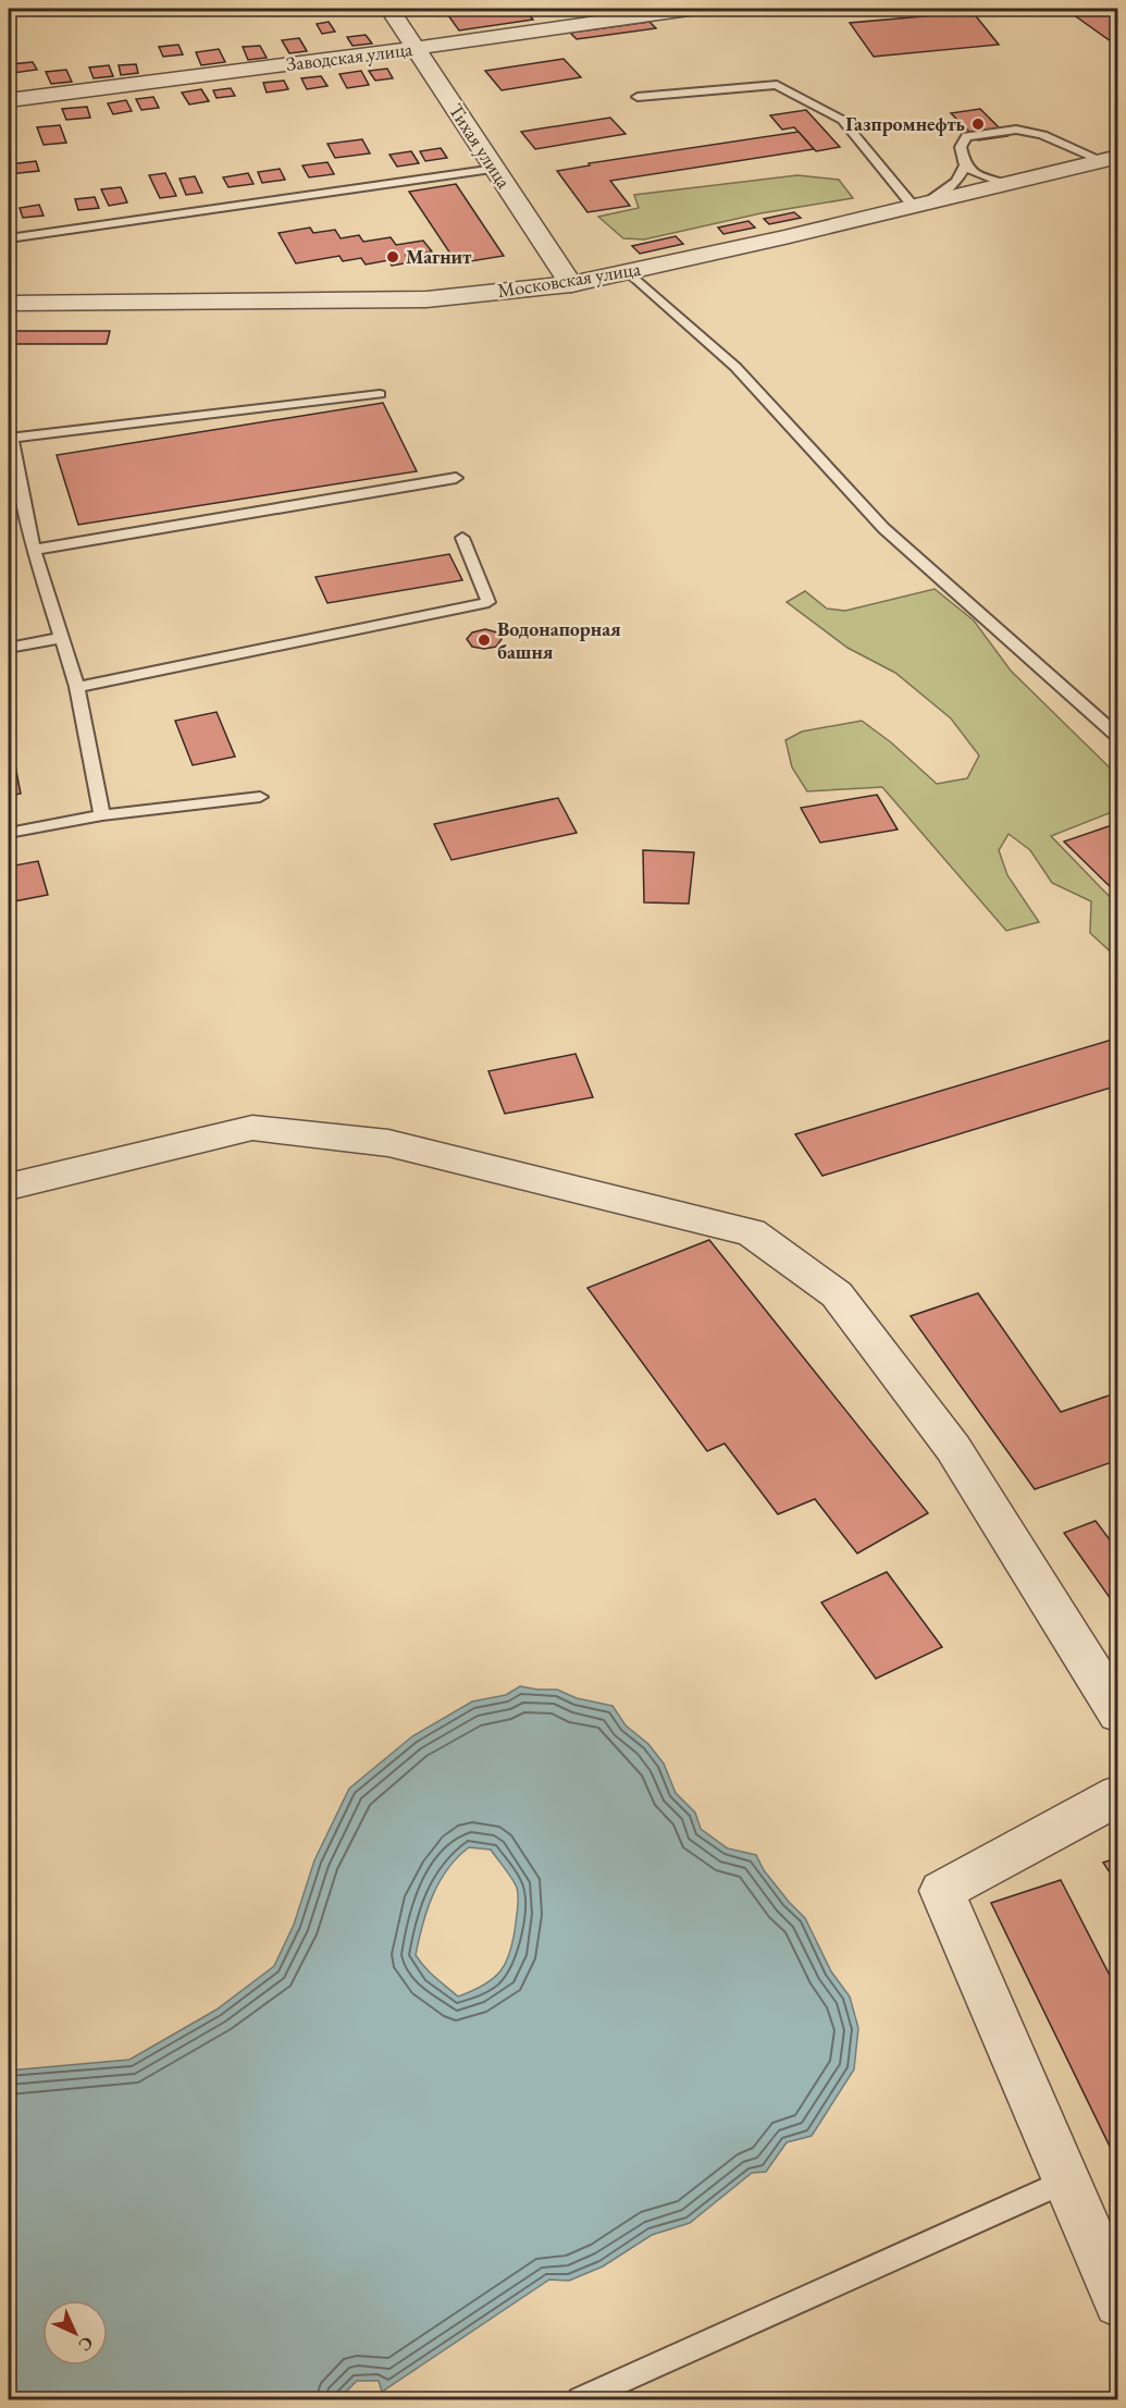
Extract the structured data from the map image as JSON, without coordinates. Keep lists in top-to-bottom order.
{
  "streets": {
    "street": ["Заводская улица", "Тихая улица", "Московская улица"]
  },
  "crossings": [
    ["Заводская улица", "Тихая улица"],
    ["Тихая улица", "Московская улица"]
  ],
  "places": ["Газпромнефть", "Магнит", "Водонапорная башня"],
  "north": "bottom right"
}
